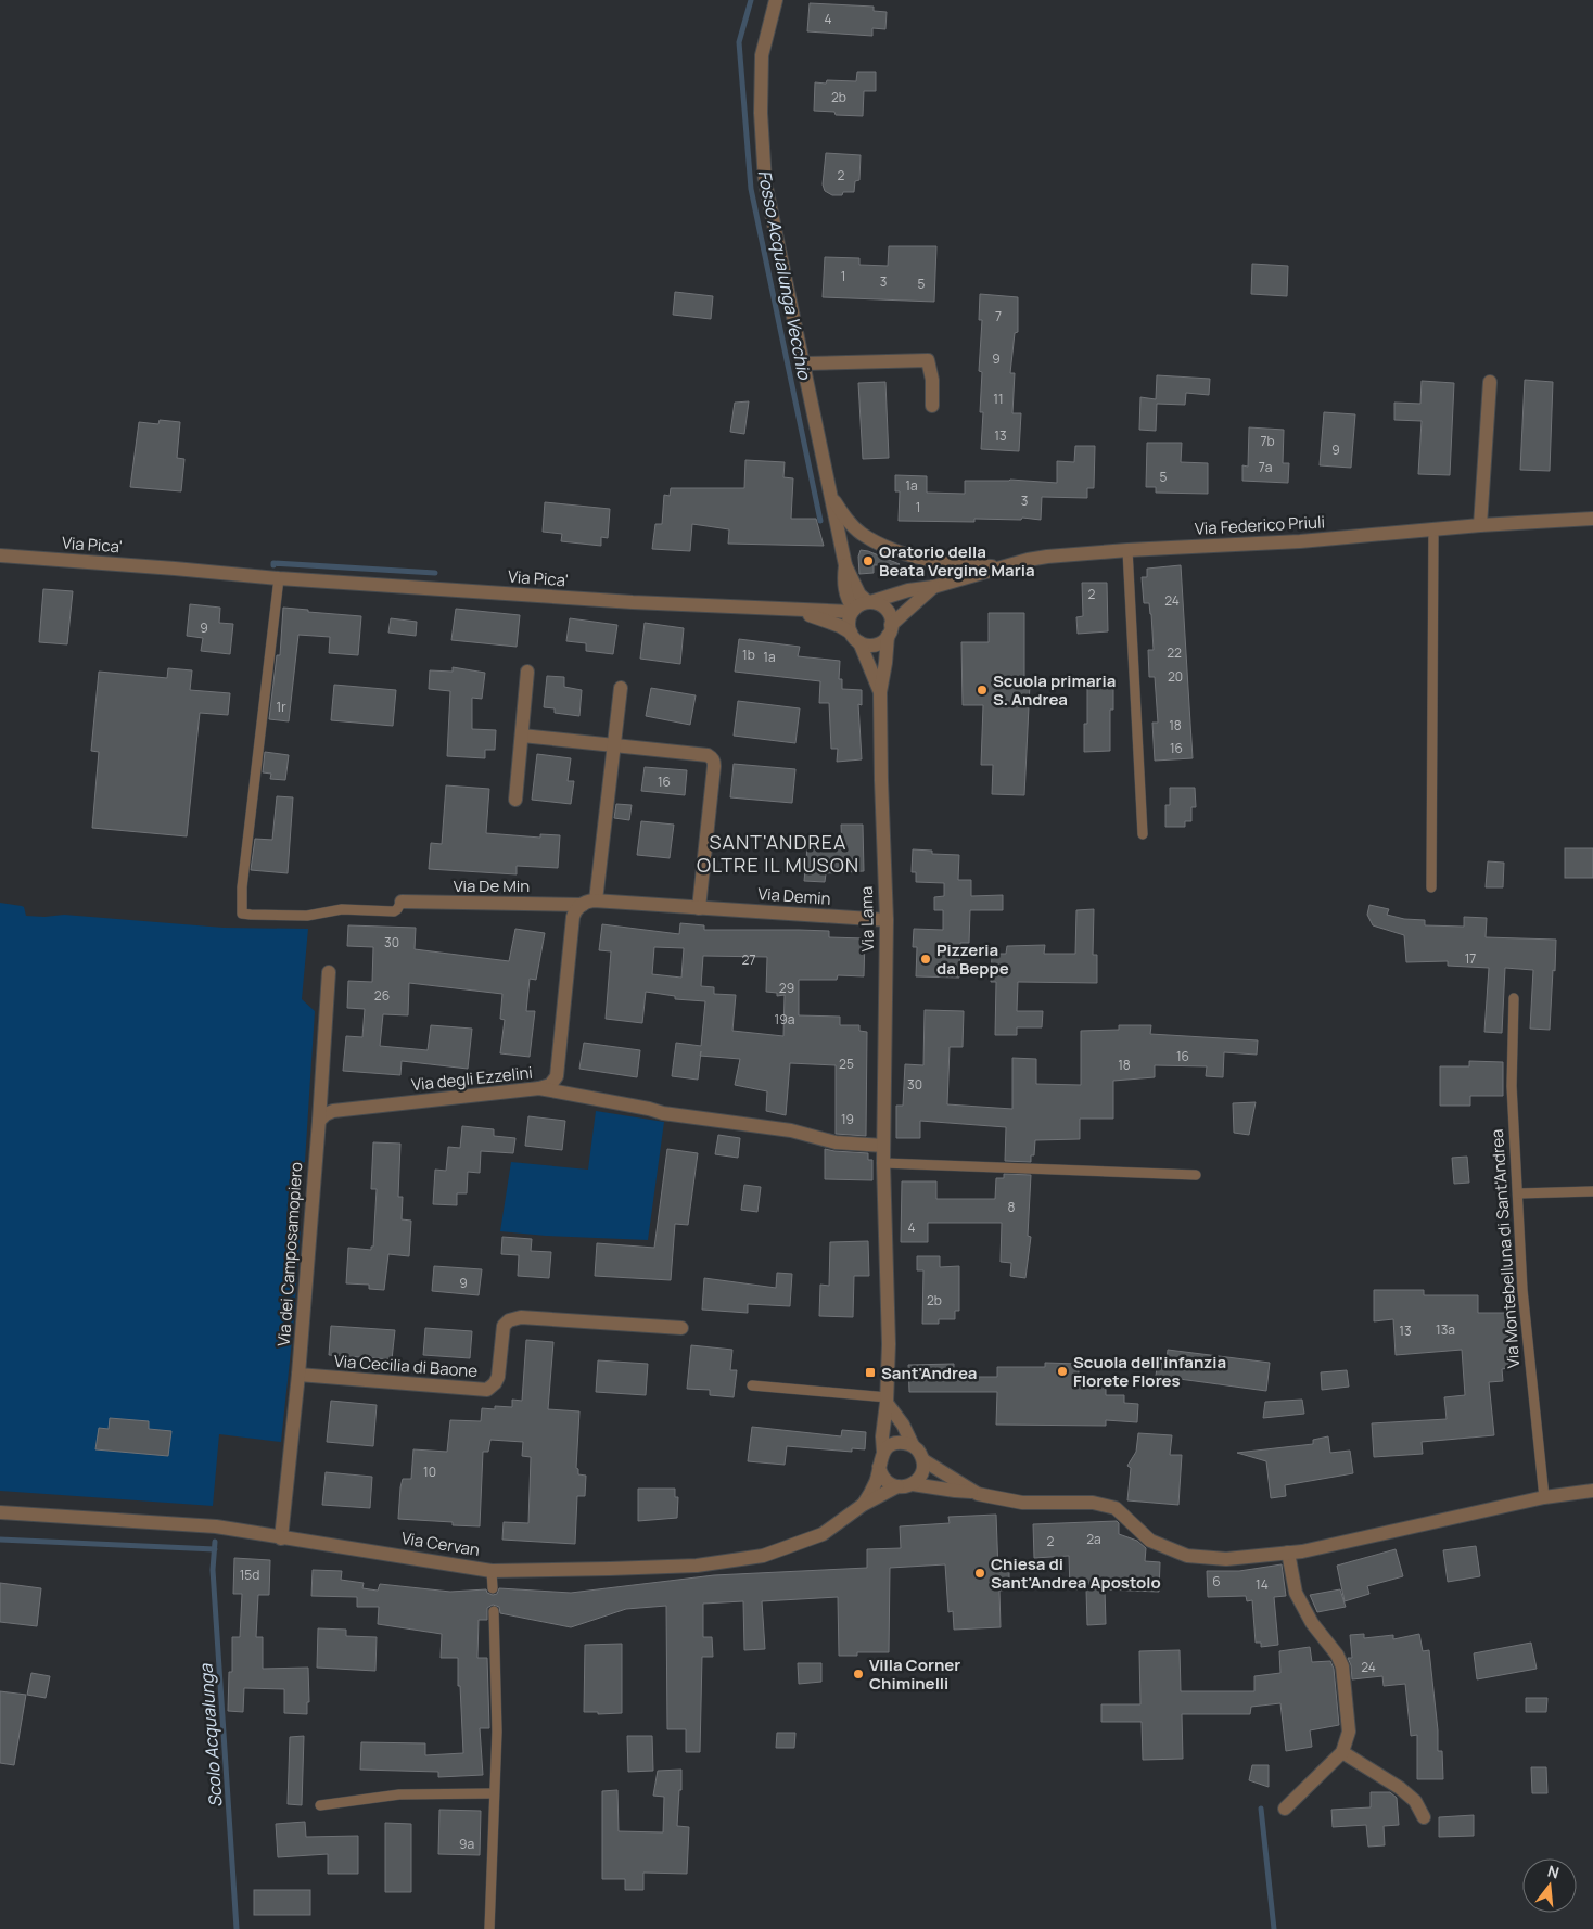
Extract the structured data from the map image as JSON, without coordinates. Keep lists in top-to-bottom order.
{
  "streets": {
    "street": [
      "Via Federico Priuli",
      "Via Pica'",
      "Via De Min",
      "Via Demin",
      "Via Lama",
      "Via degli Ezzelini",
      "Via dei Camposamopiero",
      "Via Cecilia di Baone",
      "Via Cervan"
    ],
    "lane": ["Via Montebelluna di Sant'Andrea"]
  },
  "crossings": [
    ["Via Federico Priuli", "Via Pica'"],
    ["Via Federico Priuli", "Via Lama"],
    ["Via Pica'", "Via Lama"],
    ["Via De Min", "Via Demin"],
    ["Via Demin", "Via Lama"],
    ["Via Lama", "Via degli Ezzelini"],
    ["Via Lama", "Via Cervan"],
    ["Via degli Ezzelini", "Via dei Camposamopiero"],
    ["Via dei Camposamopiero", "Via Cecilia di Baone"],
    ["Via dei Camposamopiero", "Via Cervan"]
  ],
  "districts": ["SANT'ANDREA OLTRE IL MUSON"],
  "water": ["Fosso Acqualunga Vecchio", "Scolo Acqualunga"],
  "places": {
    "other": [
      "Oratorio della Beata Vergine Maria",
      "Scuola primaria S. Andrea",
      "Pizzeria da Beppe",
      "Scuola dell'infanzia Florete Flores",
      "Chiesa di Sant'Andrea Apostolo",
      "Villa Corner Chiminelli"
    ],
    "transit": ["Sant'Andrea"]
  },
  "house_numbers": [
    "4",
    "2b",
    "2",
    "1",
    "3",
    "5",
    "7",
    "9",
    "11",
    "13",
    "7b",
    "9",
    "7a",
    "5",
    "1a",
    "3",
    "1",
    "2",
    "24",
    "9",
    "22",
    "1b",
    "1a",
    "20",
    "1r",
    "18",
    "16",
    "16",
    "30",
    "17",
    "27",
    "29",
    "26",
    "19a",
    "16",
    "25",
    "18",
    "30",
    "19",
    "8",
    "4",
    "9",
    "2b",
    "13a",
    "13",
    "10",
    "2a",
    "2",
    "15d",
    "6",
    "14",
    "24",
    "9a"
  ],
  "north": "top"
}
